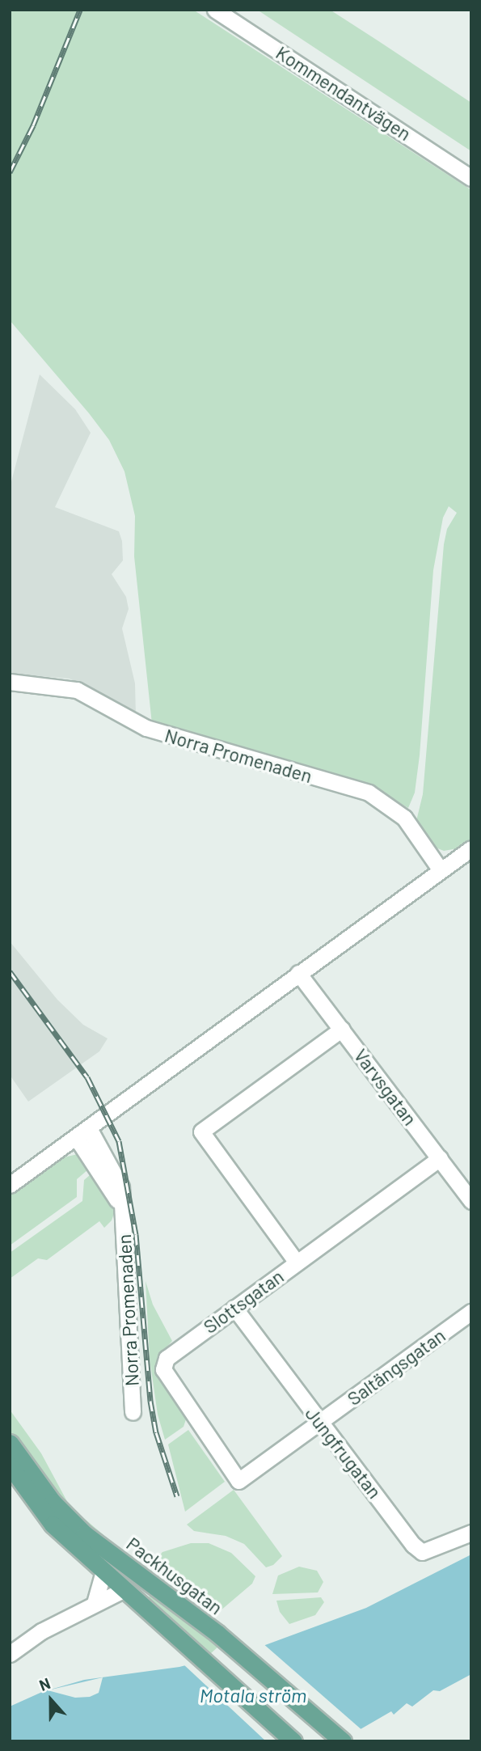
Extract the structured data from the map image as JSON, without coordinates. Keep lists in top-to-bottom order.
{
  "streets": {
    "main road": ["Packhusgatan"],
    "street": [
      "Kommendantvägen",
      "Norra Promenaden",
      "Varvsgatan",
      "Slottsgatan",
      "Saltängsgatan",
      "Jungfrugatan"
    ]
  },
  "crossings": [
    ["Varvsgatan", "Slottsgatan"],
    ["Slottsgatan", "Saltängsgatan"],
    ["Slottsgatan", "Jungfrugatan"],
    ["Saltängsgatan", "Jungfrugatan"]
  ],
  "water": ["Motala ström"],
  "north": "top"
}
